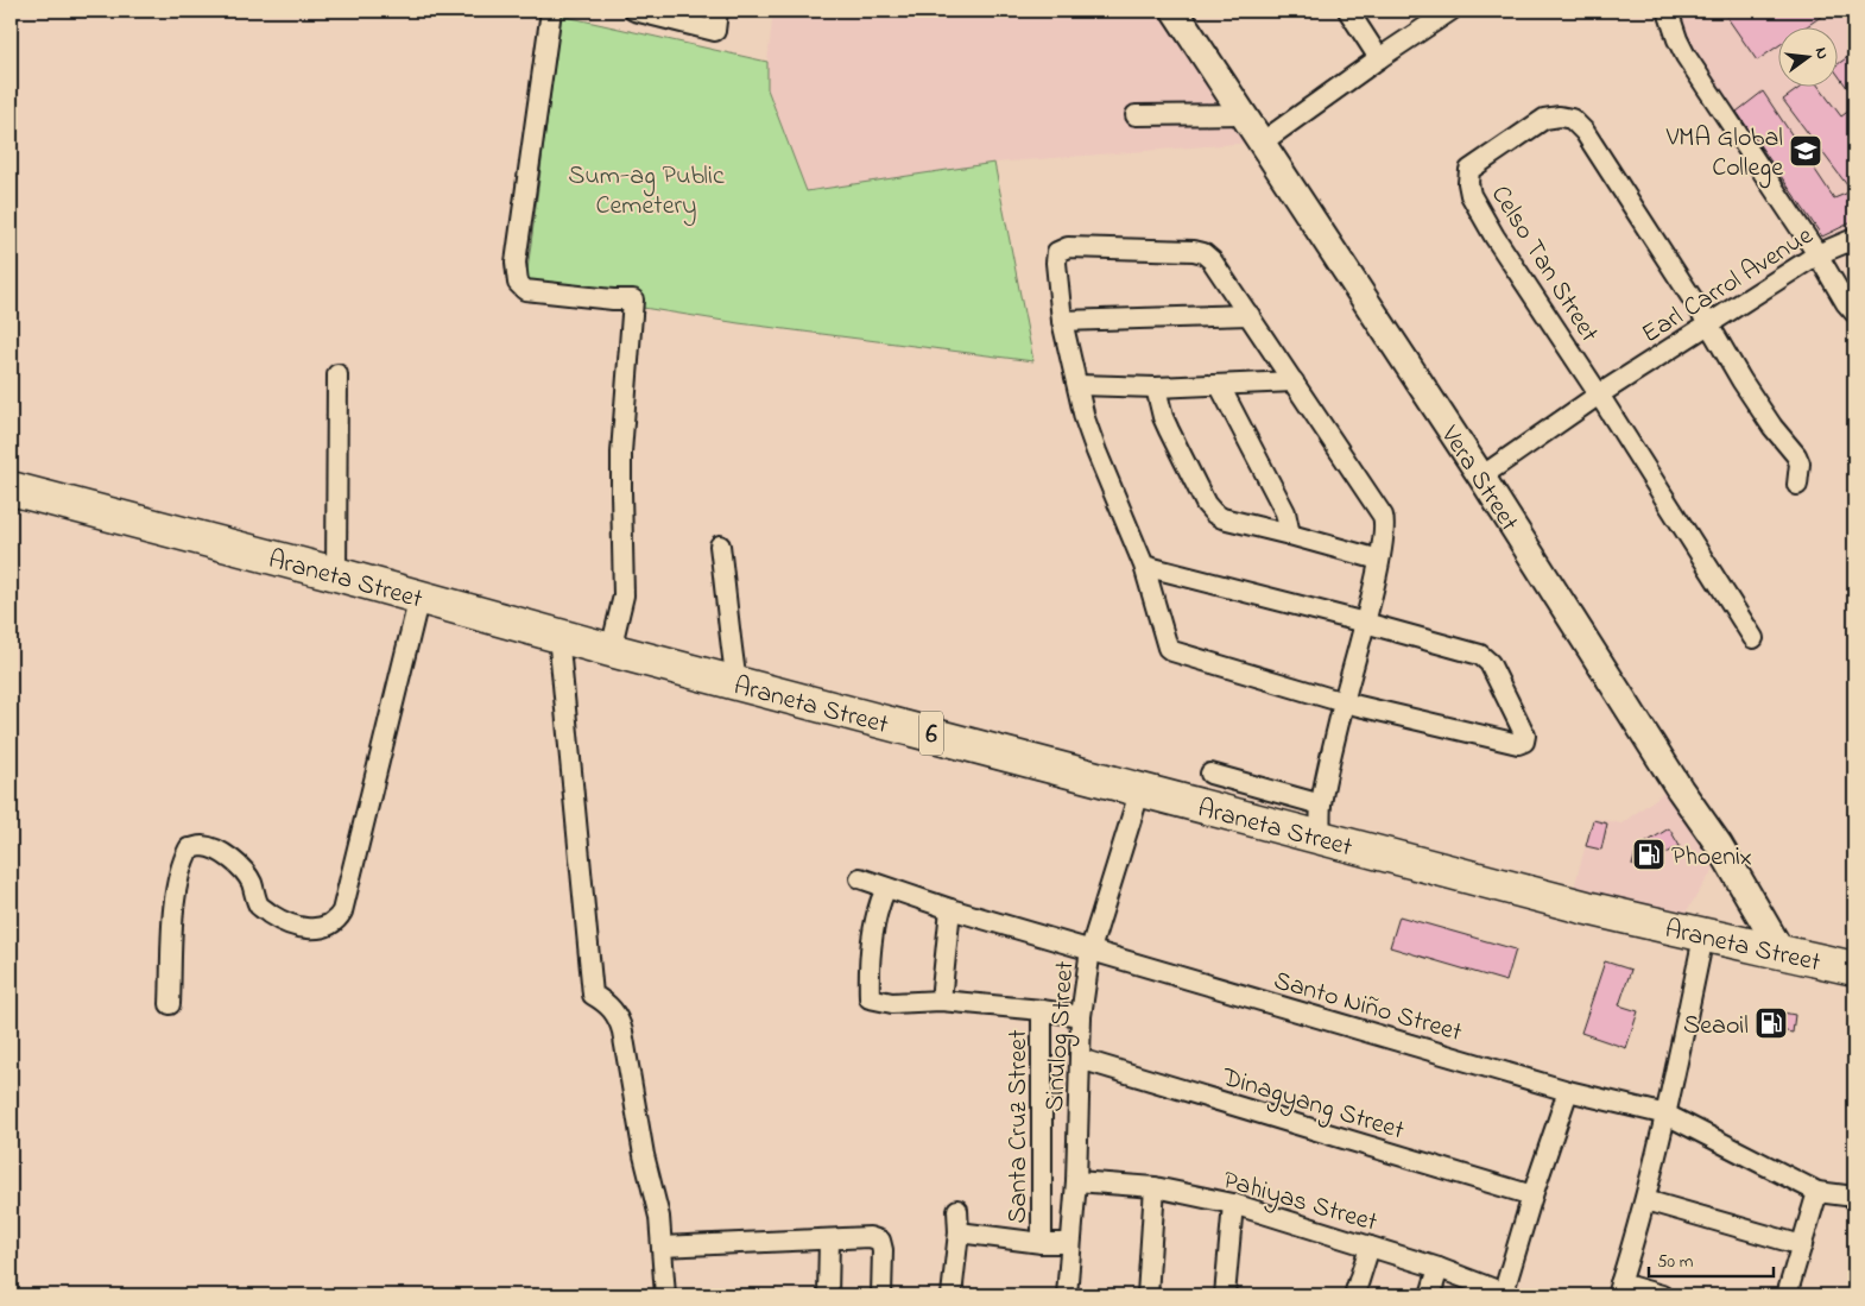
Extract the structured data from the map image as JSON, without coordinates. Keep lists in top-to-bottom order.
{
  "streets": {
    "highway": ["Araneta Street", "6"],
    "street": [
      "Celso Tan Street",
      "Earl Carrol Avenue",
      "Vera Street",
      "Santo Niño Street",
      "Sinulog Street",
      "Dinagyang Street",
      "Santa Cruz Street",
      "Pahiyas Street"
    ]
  },
  "crossings": [
    ["Celso Tan Street", "Earl Carrol Avenue"],
    ["Earl Carrol Avenue", "Vera Street"],
    ["Vera Street", "Araneta Street"],
    ["Araneta Street", "Sinulog Street"],
    ["Santo Niño Street", "Sinulog Street"],
    ["Sinulog Street", "Dinagyang Street"],
    ["Sinulog Street", "Pahiyas Street"]
  ],
  "parks": ["Sum-ag Public Cemetery"],
  "places": {
    "school or university": ["VMA Global College"],
    "fuel station": ["Phoenix", "Seaoil"]
  },
  "scale_bar": "50 m",
  "north": "right"
}
